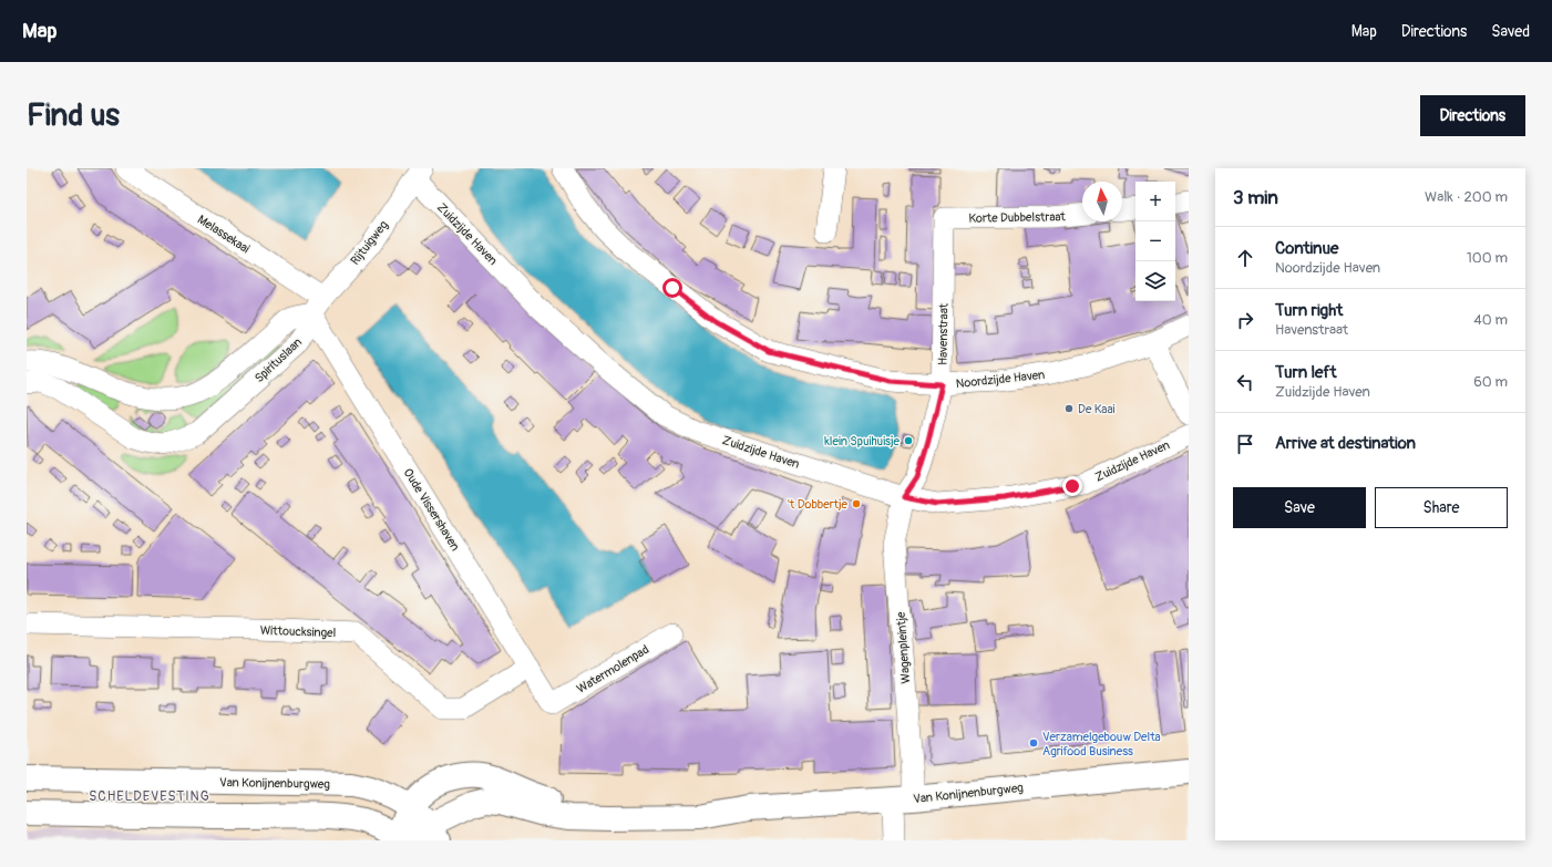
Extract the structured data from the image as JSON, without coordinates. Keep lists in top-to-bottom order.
{
  "streets": {
    "main road": ["Van Konijnenburgweg"],
    "street": [
      "Korte Dubbelstraat",
      "Melassekaai",
      "Zuidzijde Haven",
      "Rijtuigweg",
      "Havenstraat",
      "Spirituslaan",
      "Noordzijde Haven",
      "Oude Vissershaven",
      "Wittoucksingel",
      "Wagenpleintje",
      "Watermolenpad"
    ]
  },
  "crossings": [
    ["Korte Dubbelstraat", "Havenstraat"],
    ["Melassekaai", "Rijtuigweg"],
    ["Melassekaai", "Spirituslaan"],
    ["Melassekaai", "Oude Vissershaven"],
    ["Zuidzijde Haven", "Rijtuigweg"],
    ["Zuidzijde Haven", "Havenstraat"],
    ["Zuidzijde Haven", "Wagenpleintje"],
    ["Rijtuigweg", "Spirituslaan"],
    ["Rijtuigweg", "Oude Vissershaven"],
    ["Havenstraat", "Noordzijde Haven"],
    ["Havenstraat", "Wagenpleintje"],
    ["Spirituslaan", "Oude Vissershaven"],
    ["Oude Vissershaven", "Wittoucksingel"],
    ["Oude Vissershaven", "Watermolenpad"],
    ["Wagenpleintje", "Van Konijnenburgweg"]
  ],
  "districts": ["SCHELDEVESTING"],
  "places": [
    "De Kaai",
    "klein Spuihuisje",
    "'t Dobbertje",
    "Verzamelgebouw Delta Agrifood Business"
  ],
  "north": "top",
  "page": {
    "header": "Map",
    "nav": ["Map", "Directions", "Saved"],
    "buttons": [
      "Directions",
      ["Save", "Share"]
    ],
    "title": "Find us",
    "heading": ["3 min", "Walk · 200 m"],
    "map_buttons": ["+", "−"],
    "list": [
      ["Continue", "Noordzijde Haven", "100 m"],
      ["Turn right", "Havenstraat", "40 m"],
      ["Turn left", "Zuidzijde Haven", "60 m"],
      "Arrive at destination"
    ]
  }
}
